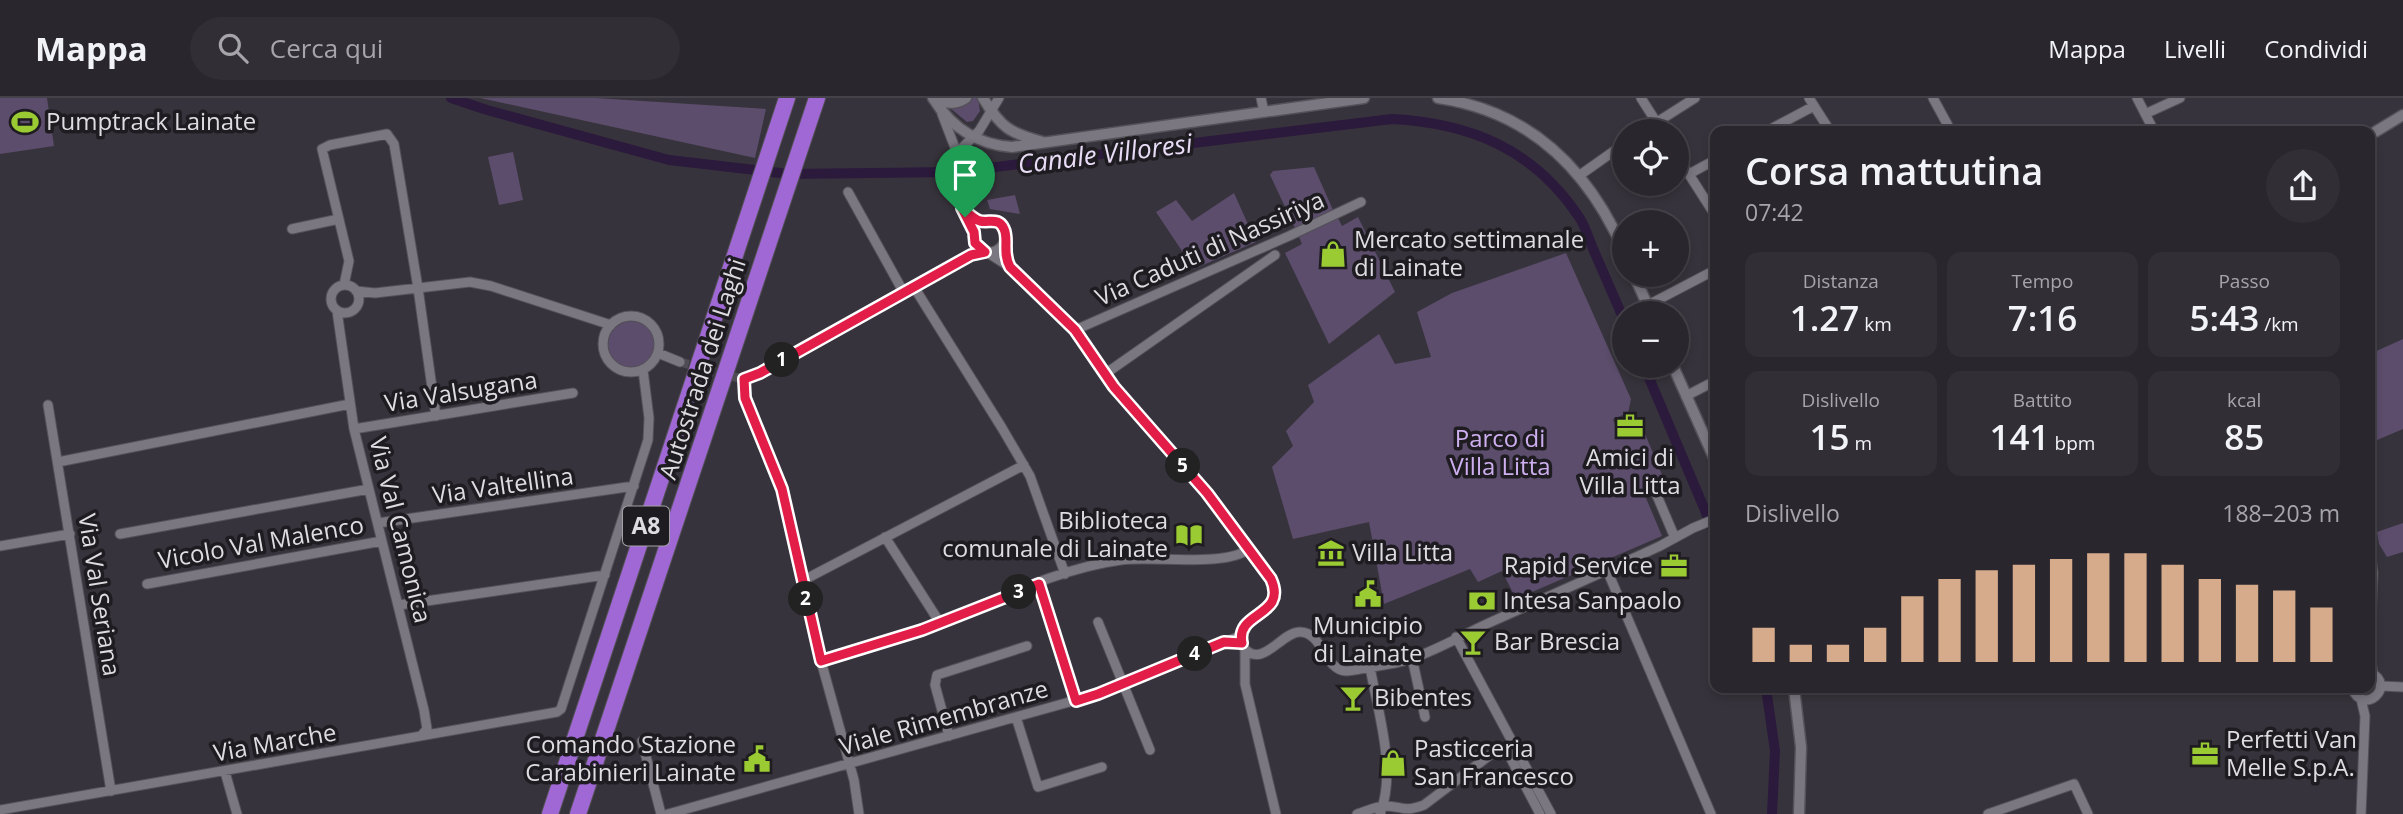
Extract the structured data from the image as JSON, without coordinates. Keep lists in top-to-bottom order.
{
  "streets": {
    "highway": ["Autostrada dei Laghi", "A8"],
    "street": [
      "Via Caduti di Nassiriya",
      "Via Valsugana",
      "Via Valtellina",
      "Via Val Camonica",
      "Vicolo Val Malenco",
      "Via Val Seriana",
      "Viale Rimembranze",
      "Via Marche"
    ]
  },
  "crossings": [
    ["Via Valsugana", "Via Val Camonica"],
    ["Via Valtellina", "Via Val Camonica"],
    ["Via Val Camonica", "Vicolo Val Malenco"],
    ["Via Val Camonica", "Via Marche"],
    ["Via Val Seriana", "Via Marche"]
  ],
  "water": ["Canale Villoresi"],
  "parks": ["Parco di Villa Litta"],
  "places": {
    "sports": ["Pumptrack Lainate"],
    "shop": ["Mercato settimanale di Lainate", "Pasticceria San Francesco"],
    "office": ["Amici di Villa Litta", "Rapid Service", "Perfetti Van Melle S.p.A."],
    "library": ["Biblioteca comunale di Lainate"],
    "museum": ["Villa Litta"],
    "public building": ["Municipio di Lainate", "Comando Stazione Carabinieri Lainate"],
    "bank": ["Intesa Sanpaolo"],
    "bar": ["Bar Brescia", "Bibentes"]
  },
  "page": {
    "header": "Mappa",
    "search": "Cerca qui",
    "nav": ["Mappa", "Livelli", "Condividi"],
    "map_buttons": ["+", "−"],
    "heading": ["Corsa mattutina", "07:42"],
    "stats": [
      ["Distanza", "1.27 km"],
      ["Tempo", "7:16"],
      ["Passo", "5:43 /km"],
      ["Dislivello", "15 m"],
      ["Battito", "141 bpm"],
      ["kcal", "85"]
    ],
    "pins": [
      "1",
      "5",
      "3",
      "2",
      "4"
    ],
    "chart": ["Dislivello", "188–203 m"]
  }
}
